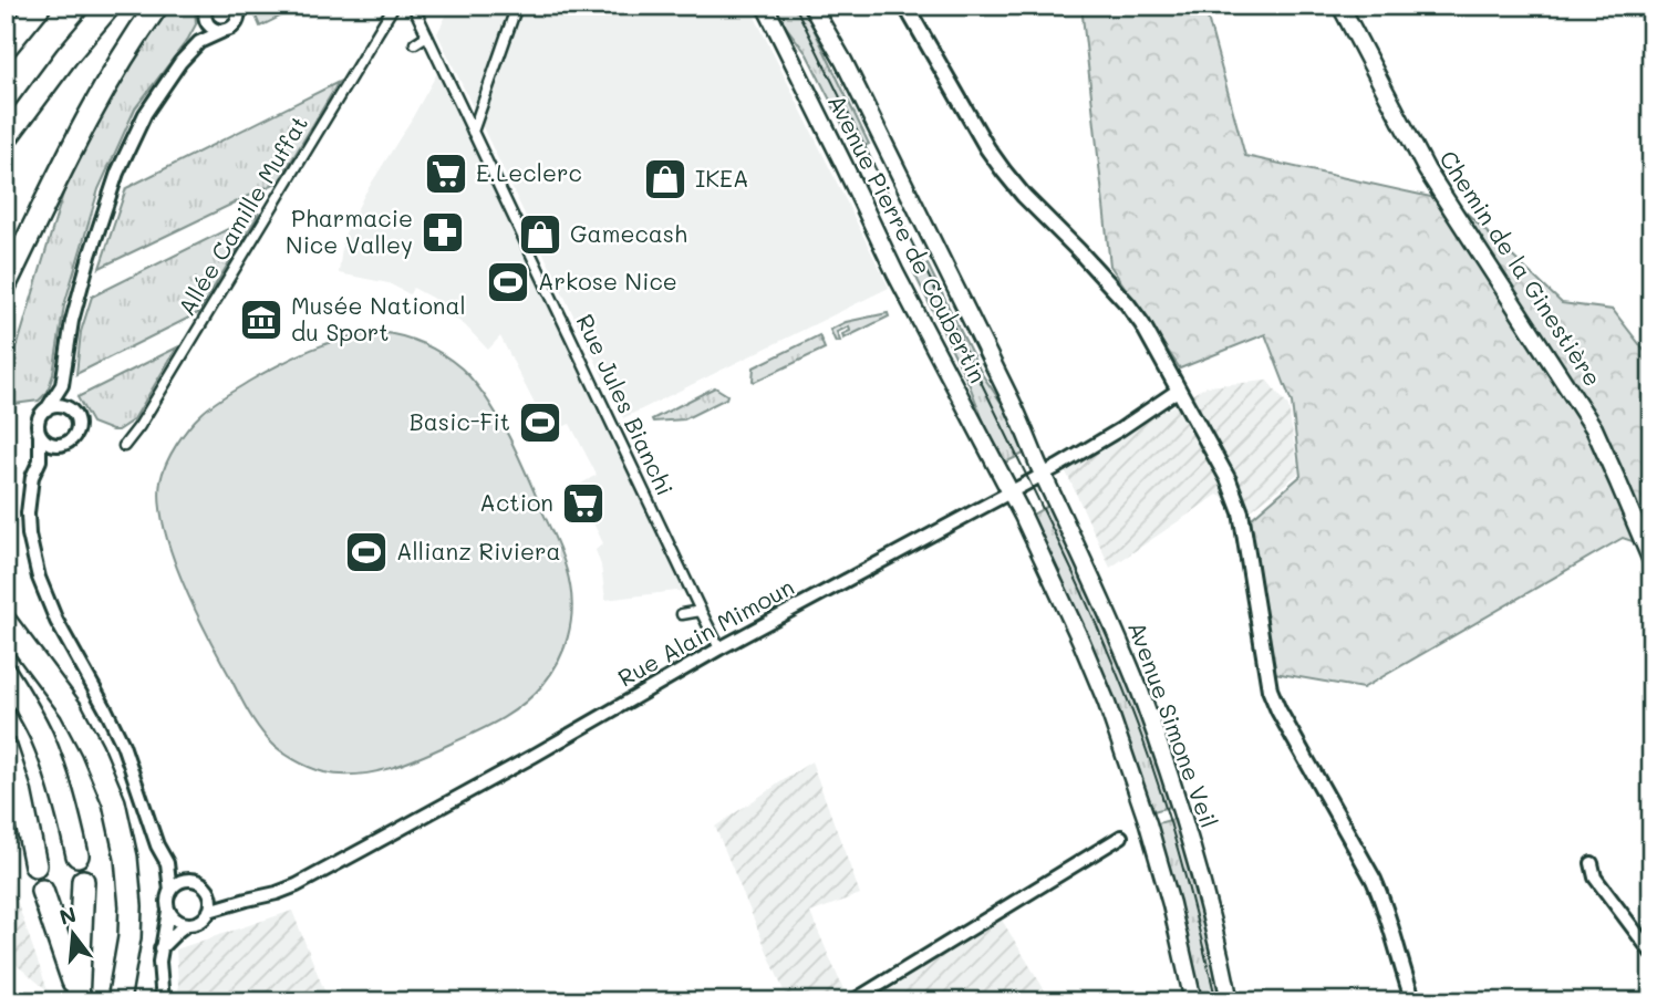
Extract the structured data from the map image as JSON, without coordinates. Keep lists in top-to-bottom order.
{
  "streets": {
    "main road": ["Avenue Pierre de Coubertin", "Chemin de la Ginestière", "Avenue Simone Veil"],
    "street": ["Allée Camille Muffat", "Rue Jules Bianchi", "Rue Alain Mimoun"]
  },
  "crossings": [
    ["Avenue Pierre de Coubertin", "Rue Alain Mimoun"],
    ["Avenue Pierre de Coubertin", "Avenue Simone Veil"],
    ["Rue Jules Bianchi", "Rue Alain Mimoun"],
    ["Rue Alain Mimoun", "Avenue Simone Veil"]
  ],
  "places": {
    "supermarket": ["E.Leclerc", "Action"],
    "shop": ["IKEA", "Gamecash"],
    "pharmacy": ["Pharmacie Nice Valley"],
    "sports": ["Arkose Nice", "Basic-Fit", "Allianz Riviera"],
    "museum": ["Musée National du Sport"]
  },
  "north": "top"
}
